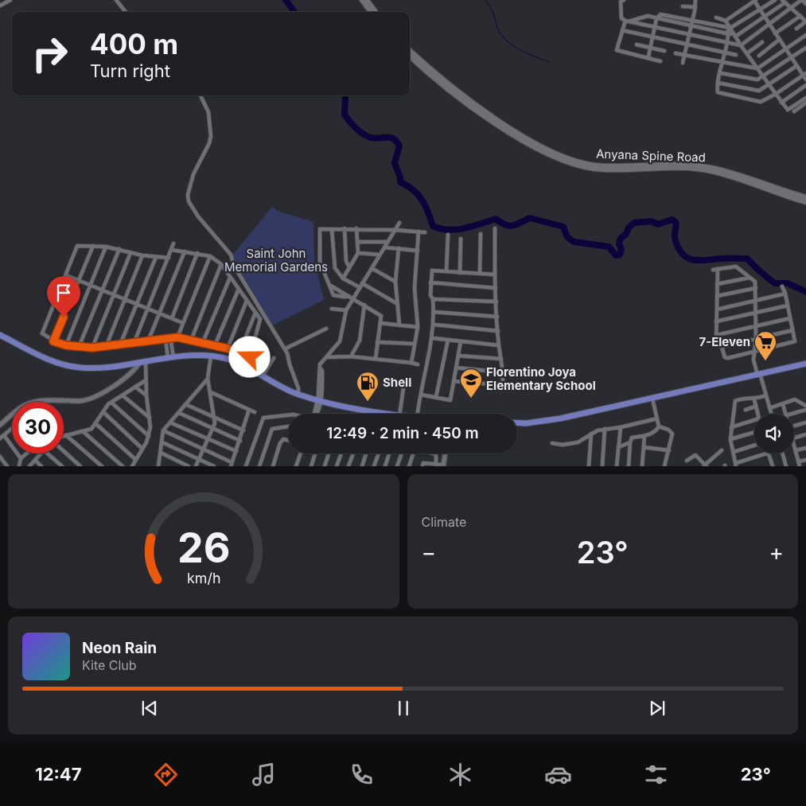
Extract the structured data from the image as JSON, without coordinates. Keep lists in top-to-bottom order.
{
  "streets": {
    "main road": ["Anyana Spine Road"]
  },
  "parks": ["Saint John Memorial Gardens"],
  "places": {
    "supermarket": ["7-Eleven"],
    "school or university": ["Florentino Joya Elementary School"],
    "fuel station": ["Shell"]
  },
  "page": {
    "turn": ["400 m", "Turn right"],
    "limit": "30",
    "trip": "12:49 · 2 min · 450 m",
    "tile": "Climate",
    "heat": ["−", "23°", "+"],
    "song": ["Neon Rain", "Kite Club"],
    "tabs": ["12:47", "23°"],
    "gauge": ["26", "km/h"]
  }
}
